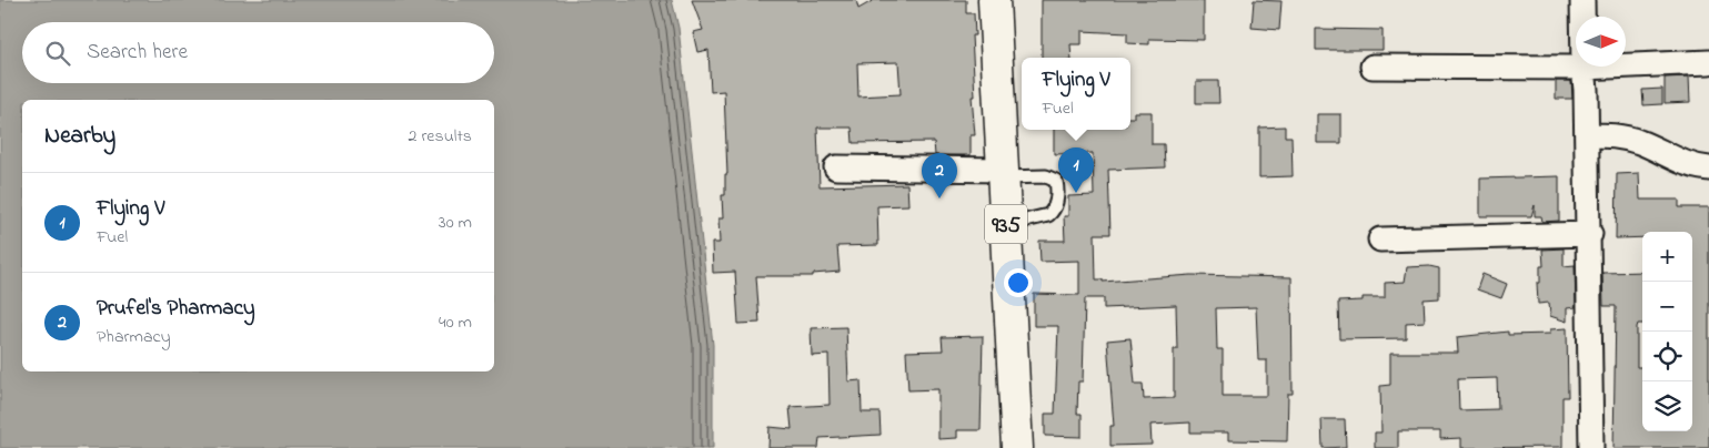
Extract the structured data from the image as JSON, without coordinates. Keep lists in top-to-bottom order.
{
  "streets": {
    "main road": ["935"]
  },
  "north": "right",
  "page": {
    "search": "Search here",
    "popup": ["Flying V", "Fuel"],
    "heading": ["Nearby", "2 results"],
    "pins": ["1", "2"],
    "list": [
      {
        "mark": "1",
        "name": "Flying V",
        "note": "Fuel",
        "value": "30 m"
      },
      {
        "mark": "2",
        "name": "Prufel's Pharmacy",
        "note": "Pharmacy",
        "value": "40 m"
      }
    ],
    "map_buttons": ["+", "−"]
  }
}
